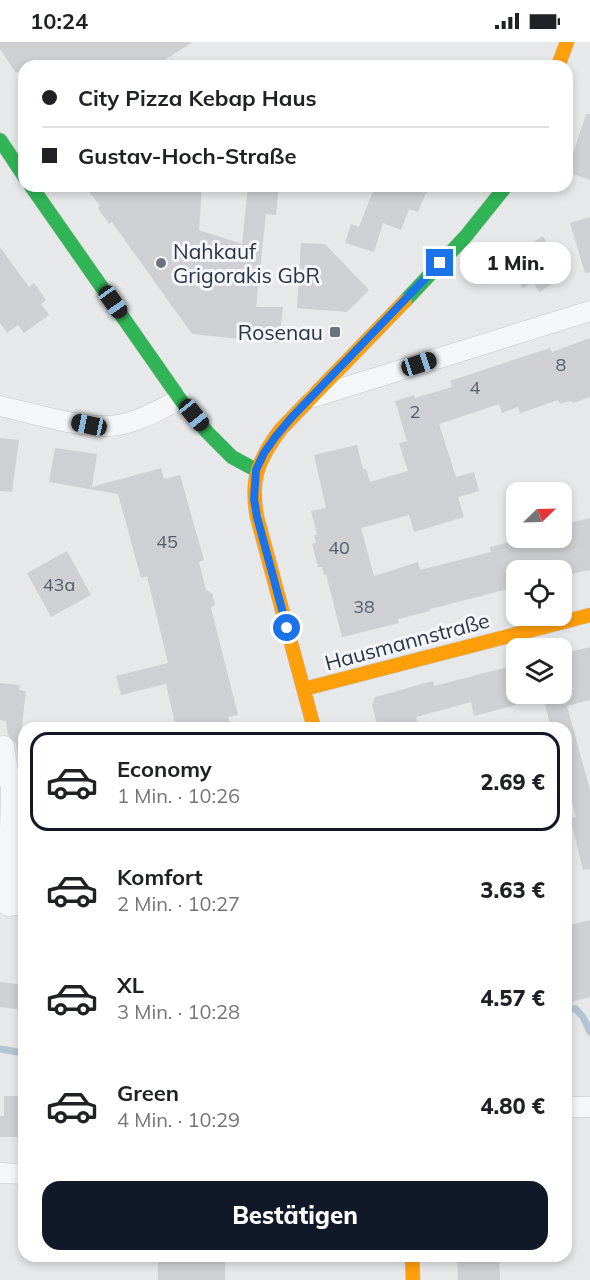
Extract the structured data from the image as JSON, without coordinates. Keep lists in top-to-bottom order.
{
  "streets": {
    "main road": ["Hausmannstraße"]
  },
  "places": {
    "other": ["Nahkauf Grigorakis GbR"],
    "transit": ["Rosenau"]
  },
  "house_numbers": [
    "8",
    "4",
    "2",
    "45",
    "40",
    "43a",
    "38"
  ],
  "north": "top right",
  "page": {
    "status": "10:24",
    "banner": ["City Pizza Kebap Haus", "Gustav-Hoch-Straße"],
    "bubble": "1 Min.",
    "list": [
      {
        "name": "Economy",
        "note": "1 Min. · 10:26",
        "value": "2.69 €"
      },
      {
        "name": "Komfort",
        "note": "2 Min. · 10:27",
        "value": "3.63 €"
      },
      {
        "name": "XL",
        "note": "3 Min. · 10:28",
        "value": "4.57 €"
      },
      {
        "name": "Green",
        "note": "4 Min. · 10:29",
        "value": "4.80 €"
      }
    ],
    "buttons": "Bestätigen"
  }
}
